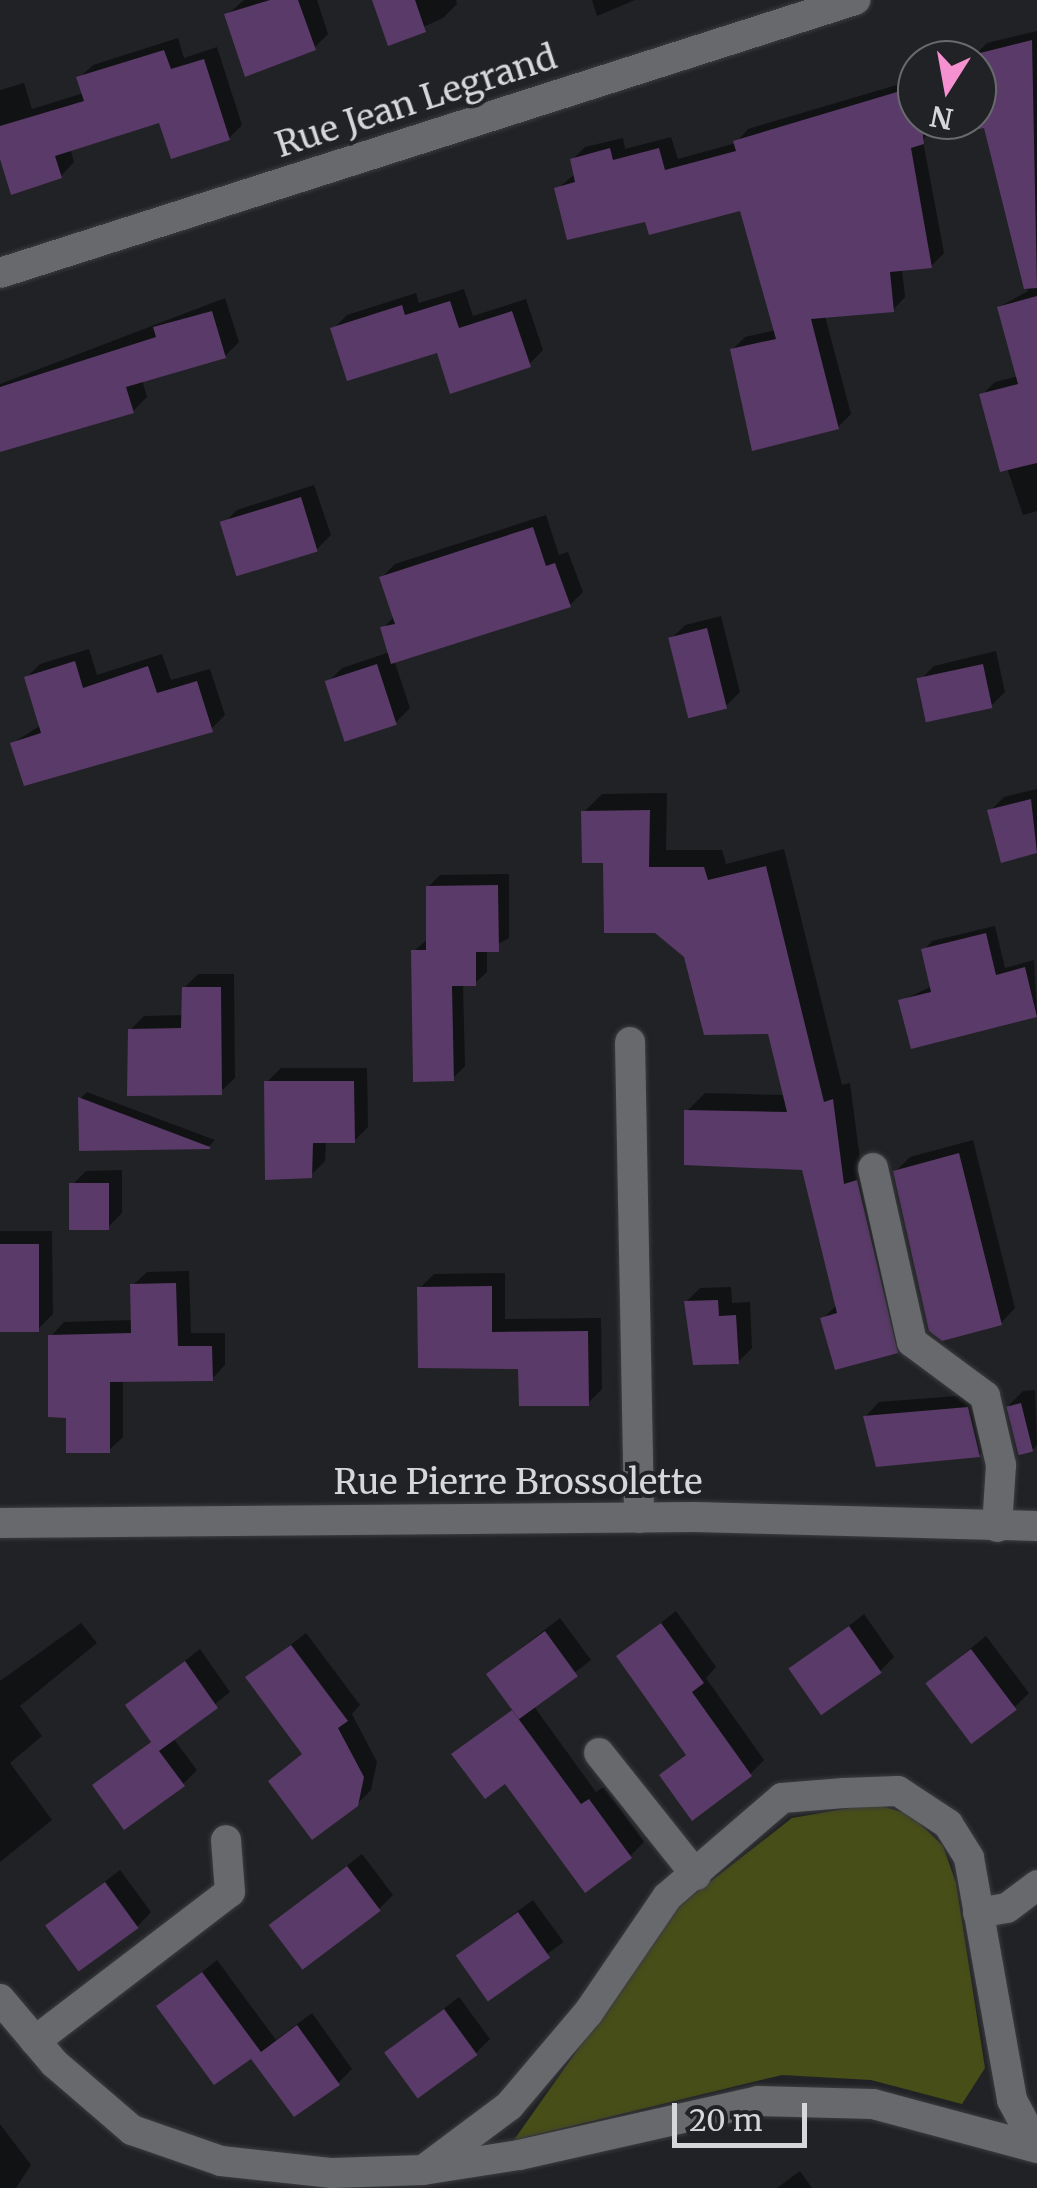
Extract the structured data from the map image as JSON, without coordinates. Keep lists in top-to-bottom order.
{
  "streets": {
    "street": ["Rue Jean Legrand", "Rue Pierre Brossolette"]
  },
  "scale_bar": "20 m",
  "north": "bottom"
}
